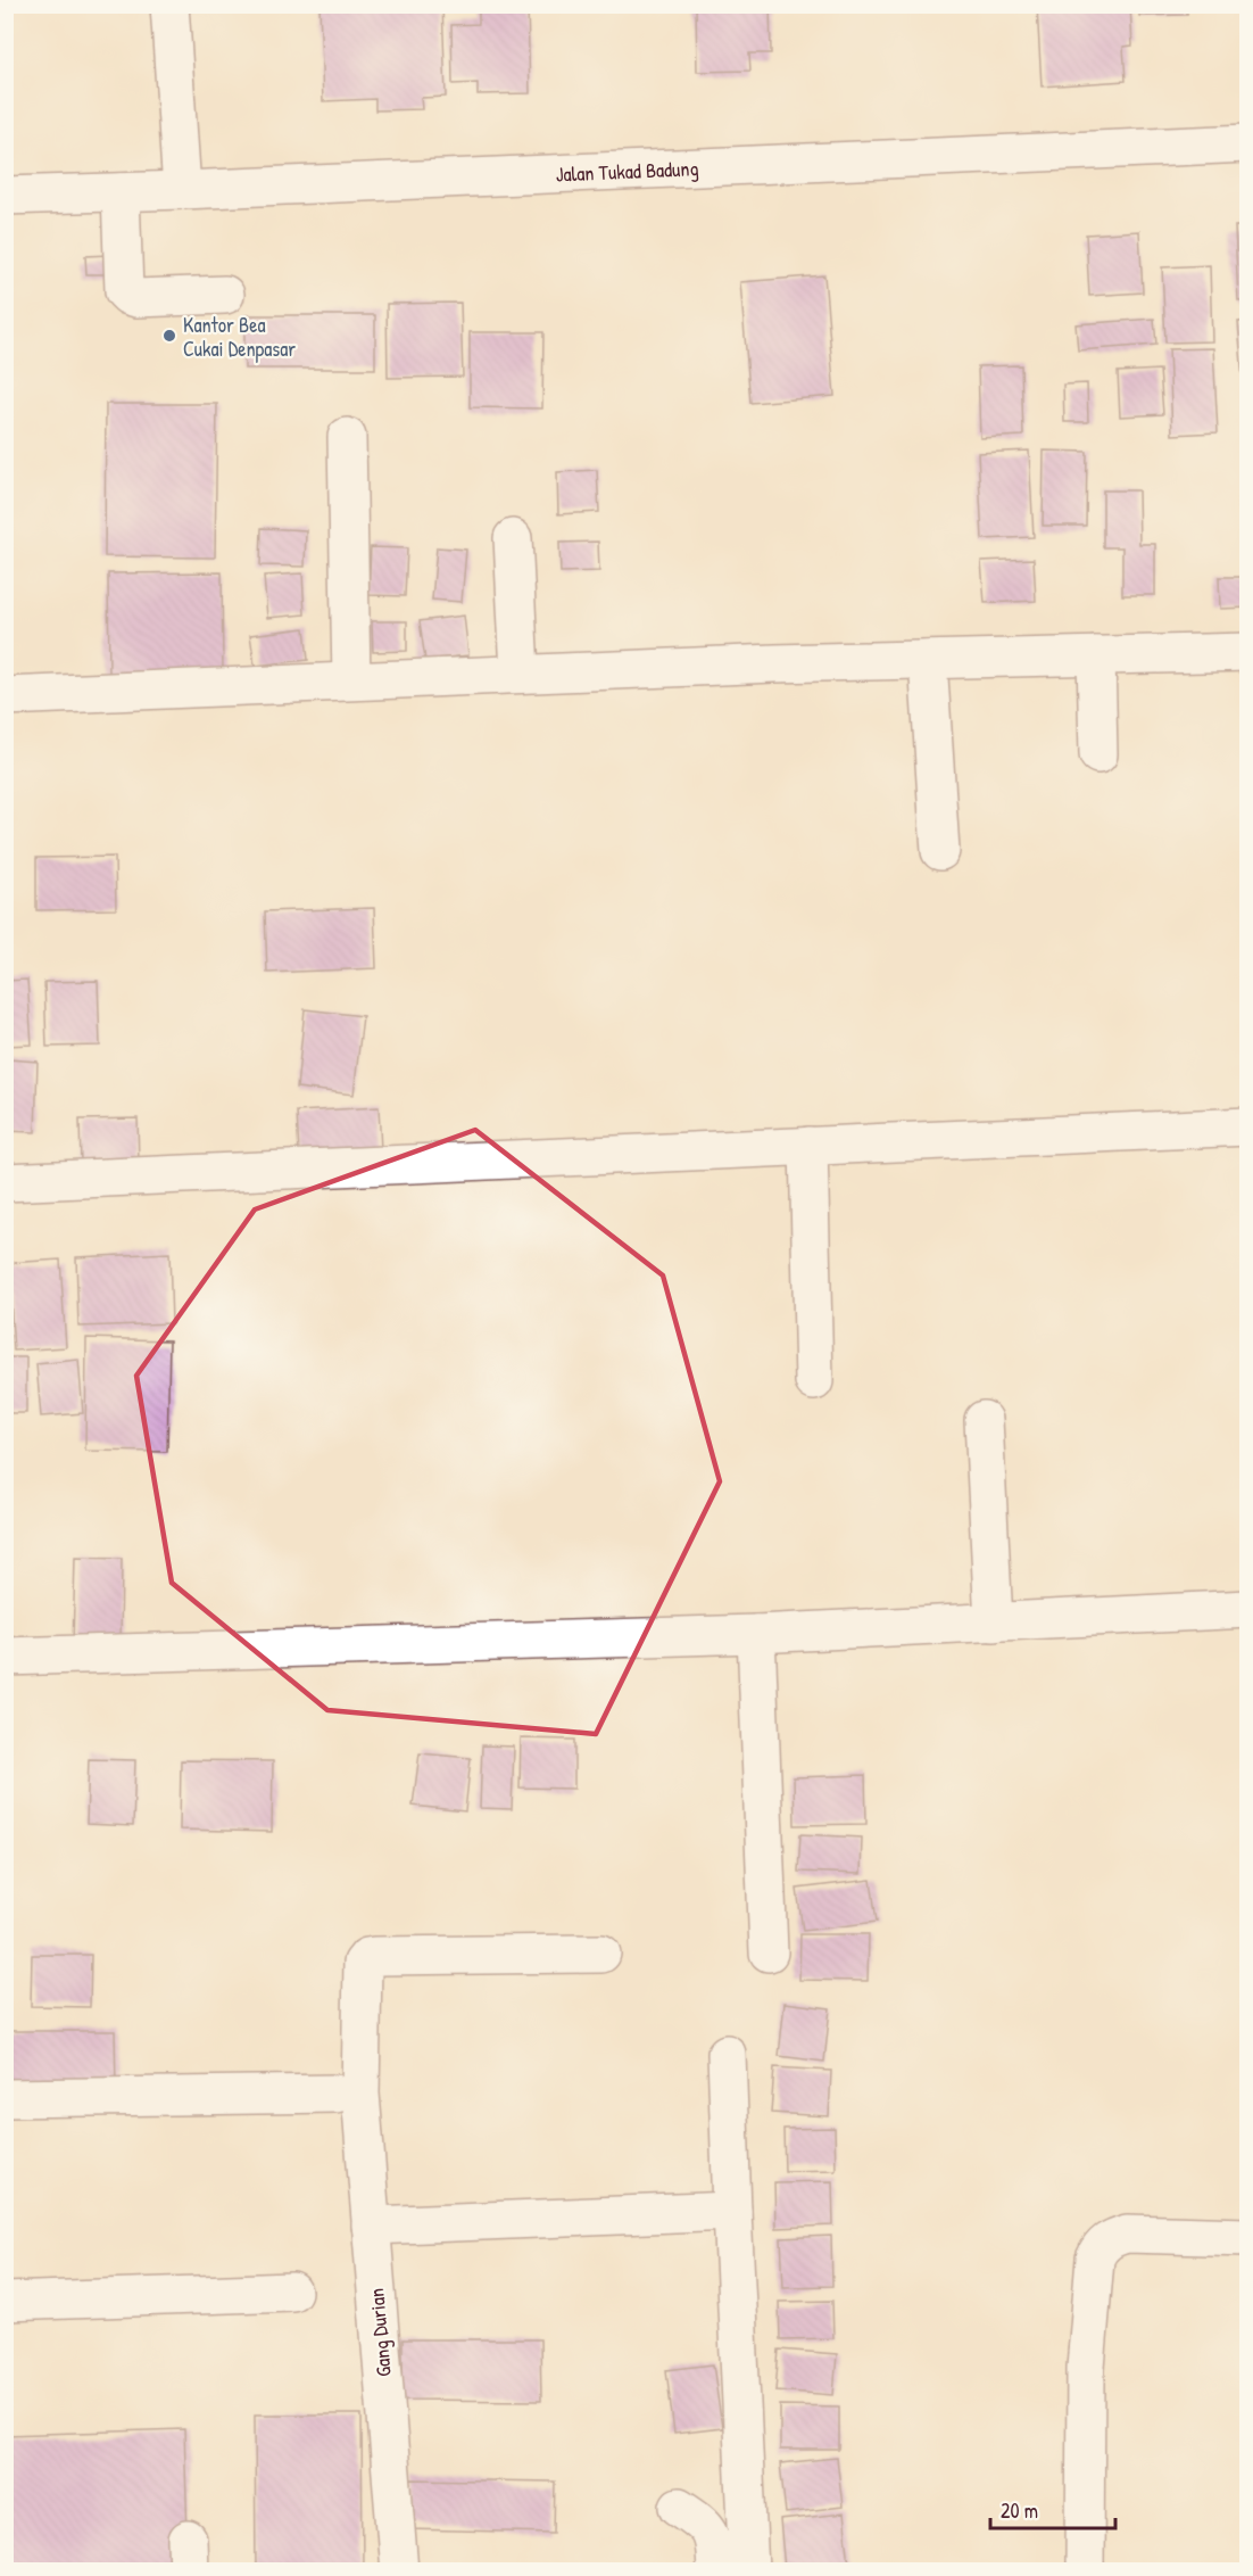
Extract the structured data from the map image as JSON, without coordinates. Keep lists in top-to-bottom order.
{
  "streets": {
    "street": ["Jalan Tukad Badung", "Gang Durian"]
  },
  "places": ["Kantor Bea Cukai Denpasar"],
  "scale_bar": "20 m"
}
